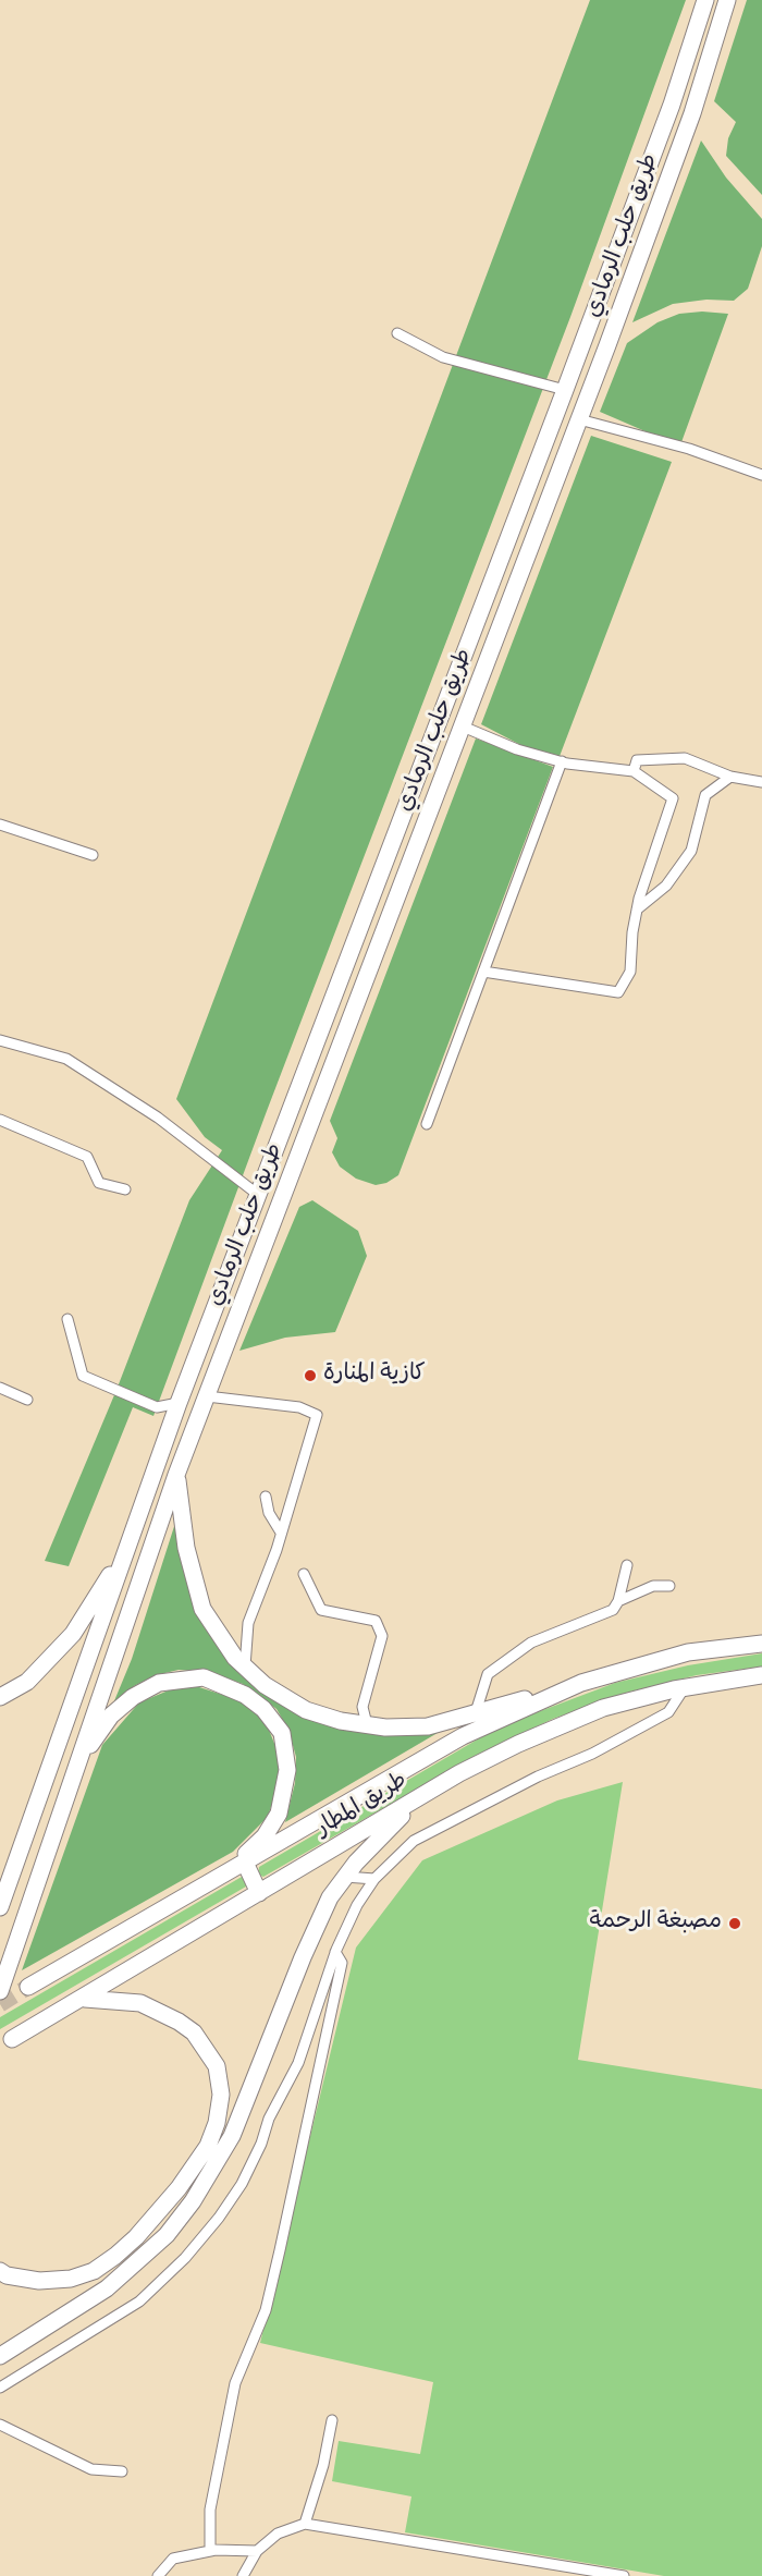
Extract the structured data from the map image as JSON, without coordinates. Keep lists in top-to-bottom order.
{
  "streets": {
    "highway": ["طريق حلب الرمادي", "طريق المطار"]
  },
  "places": ["كازية المنارة", "مصبغة الرحمة"]
}
